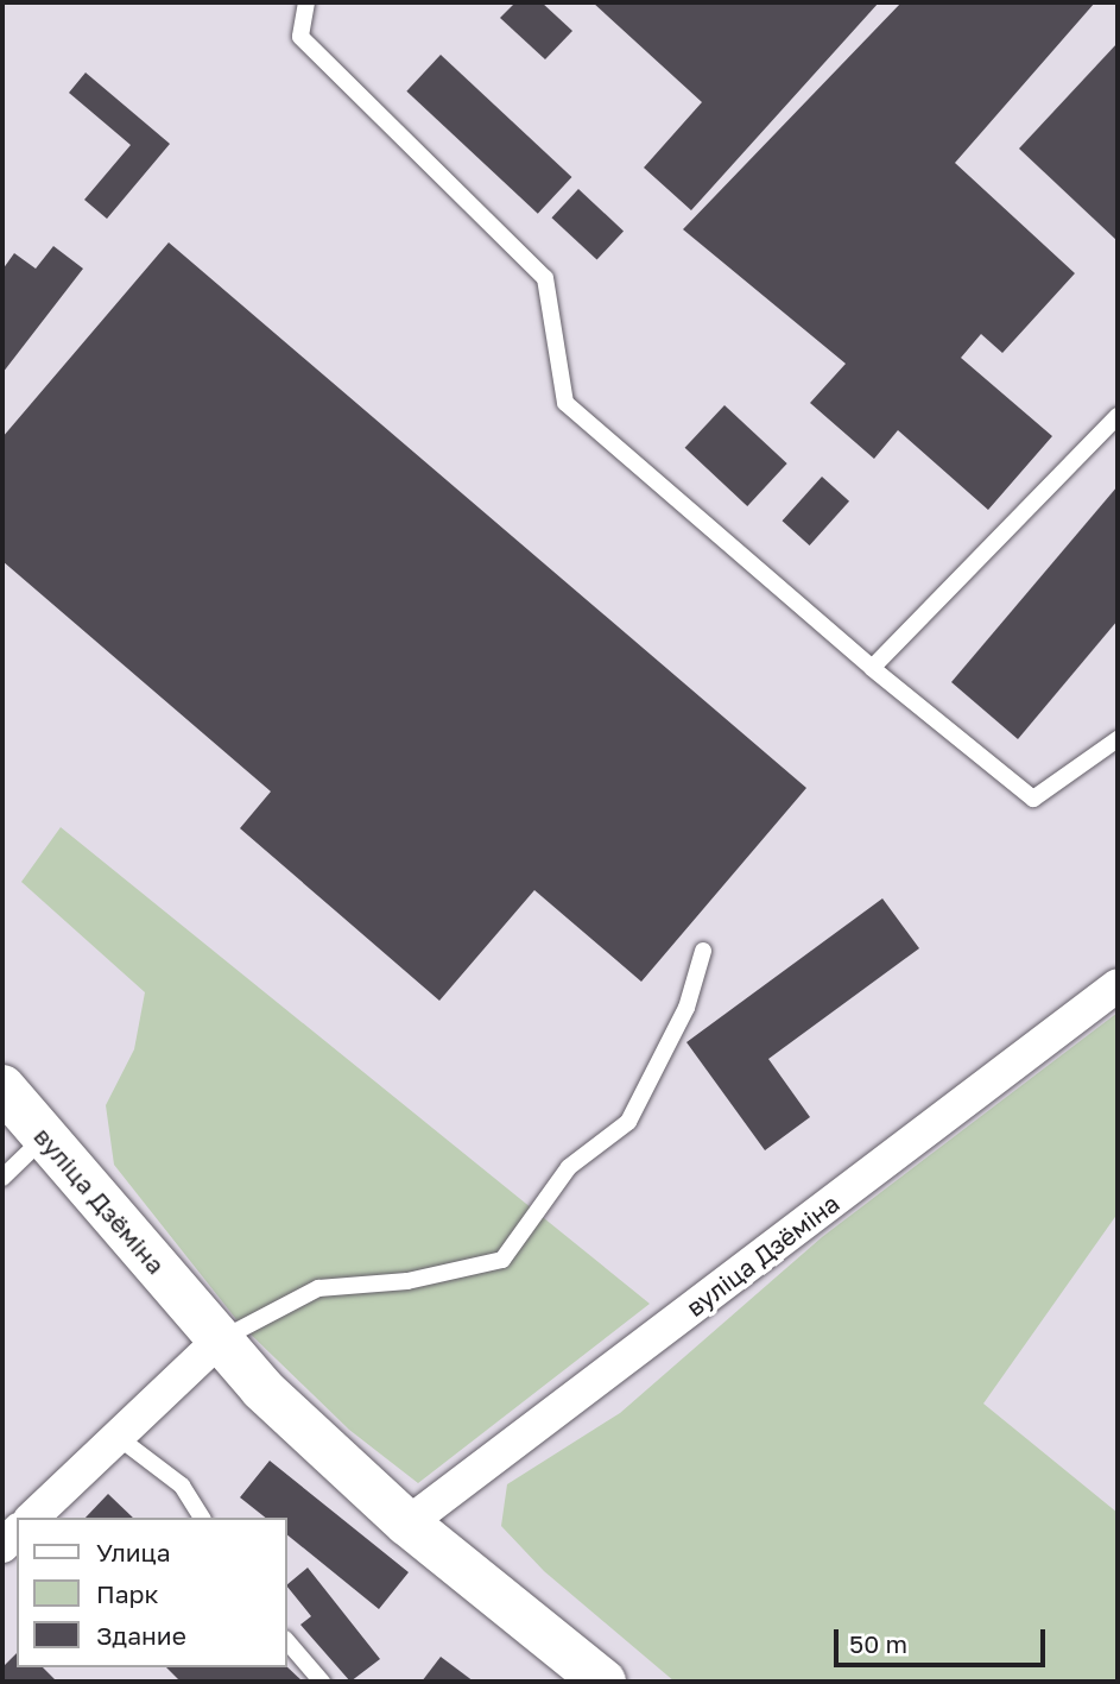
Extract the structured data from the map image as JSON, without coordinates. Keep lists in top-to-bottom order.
{
  "streets": {
    "main road": ["вуліца Дзёміна"]
  },
  "legend": ["Улица", "Парк", "Здание"],
  "scale_bar": "50 m"
}
